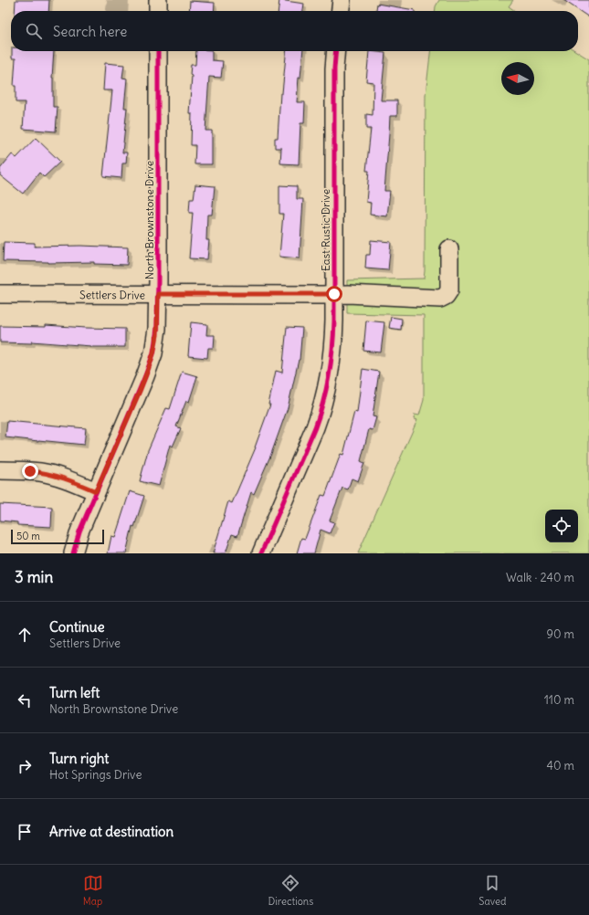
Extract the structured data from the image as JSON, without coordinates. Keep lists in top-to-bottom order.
{
  "streets": {
    "street": ["North Brownstone Drive", "East Rustic Drive", "Settlers Drive"]
  },
  "crossings": [
    ["North Brownstone Drive", "Settlers Drive"],
    ["East Rustic Drive", "Settlers Drive"]
  ],
  "scale_bar": "50 m",
  "north": "left",
  "page": {
    "search": "Search here",
    "scale": "50 m",
    "heading": ["3 min", "Walk · 240 m"],
    "list": [
      ["Continue", "Settlers Drive", "90 m"],
      ["Turn left", "North Brownstone Drive", "110 m"],
      ["Turn right", "Hot Springs Drive", "40 m"],
      "Arrive at destination"
    ],
    "nav": ["Map", "Directions", "Saved"]
  }
}
